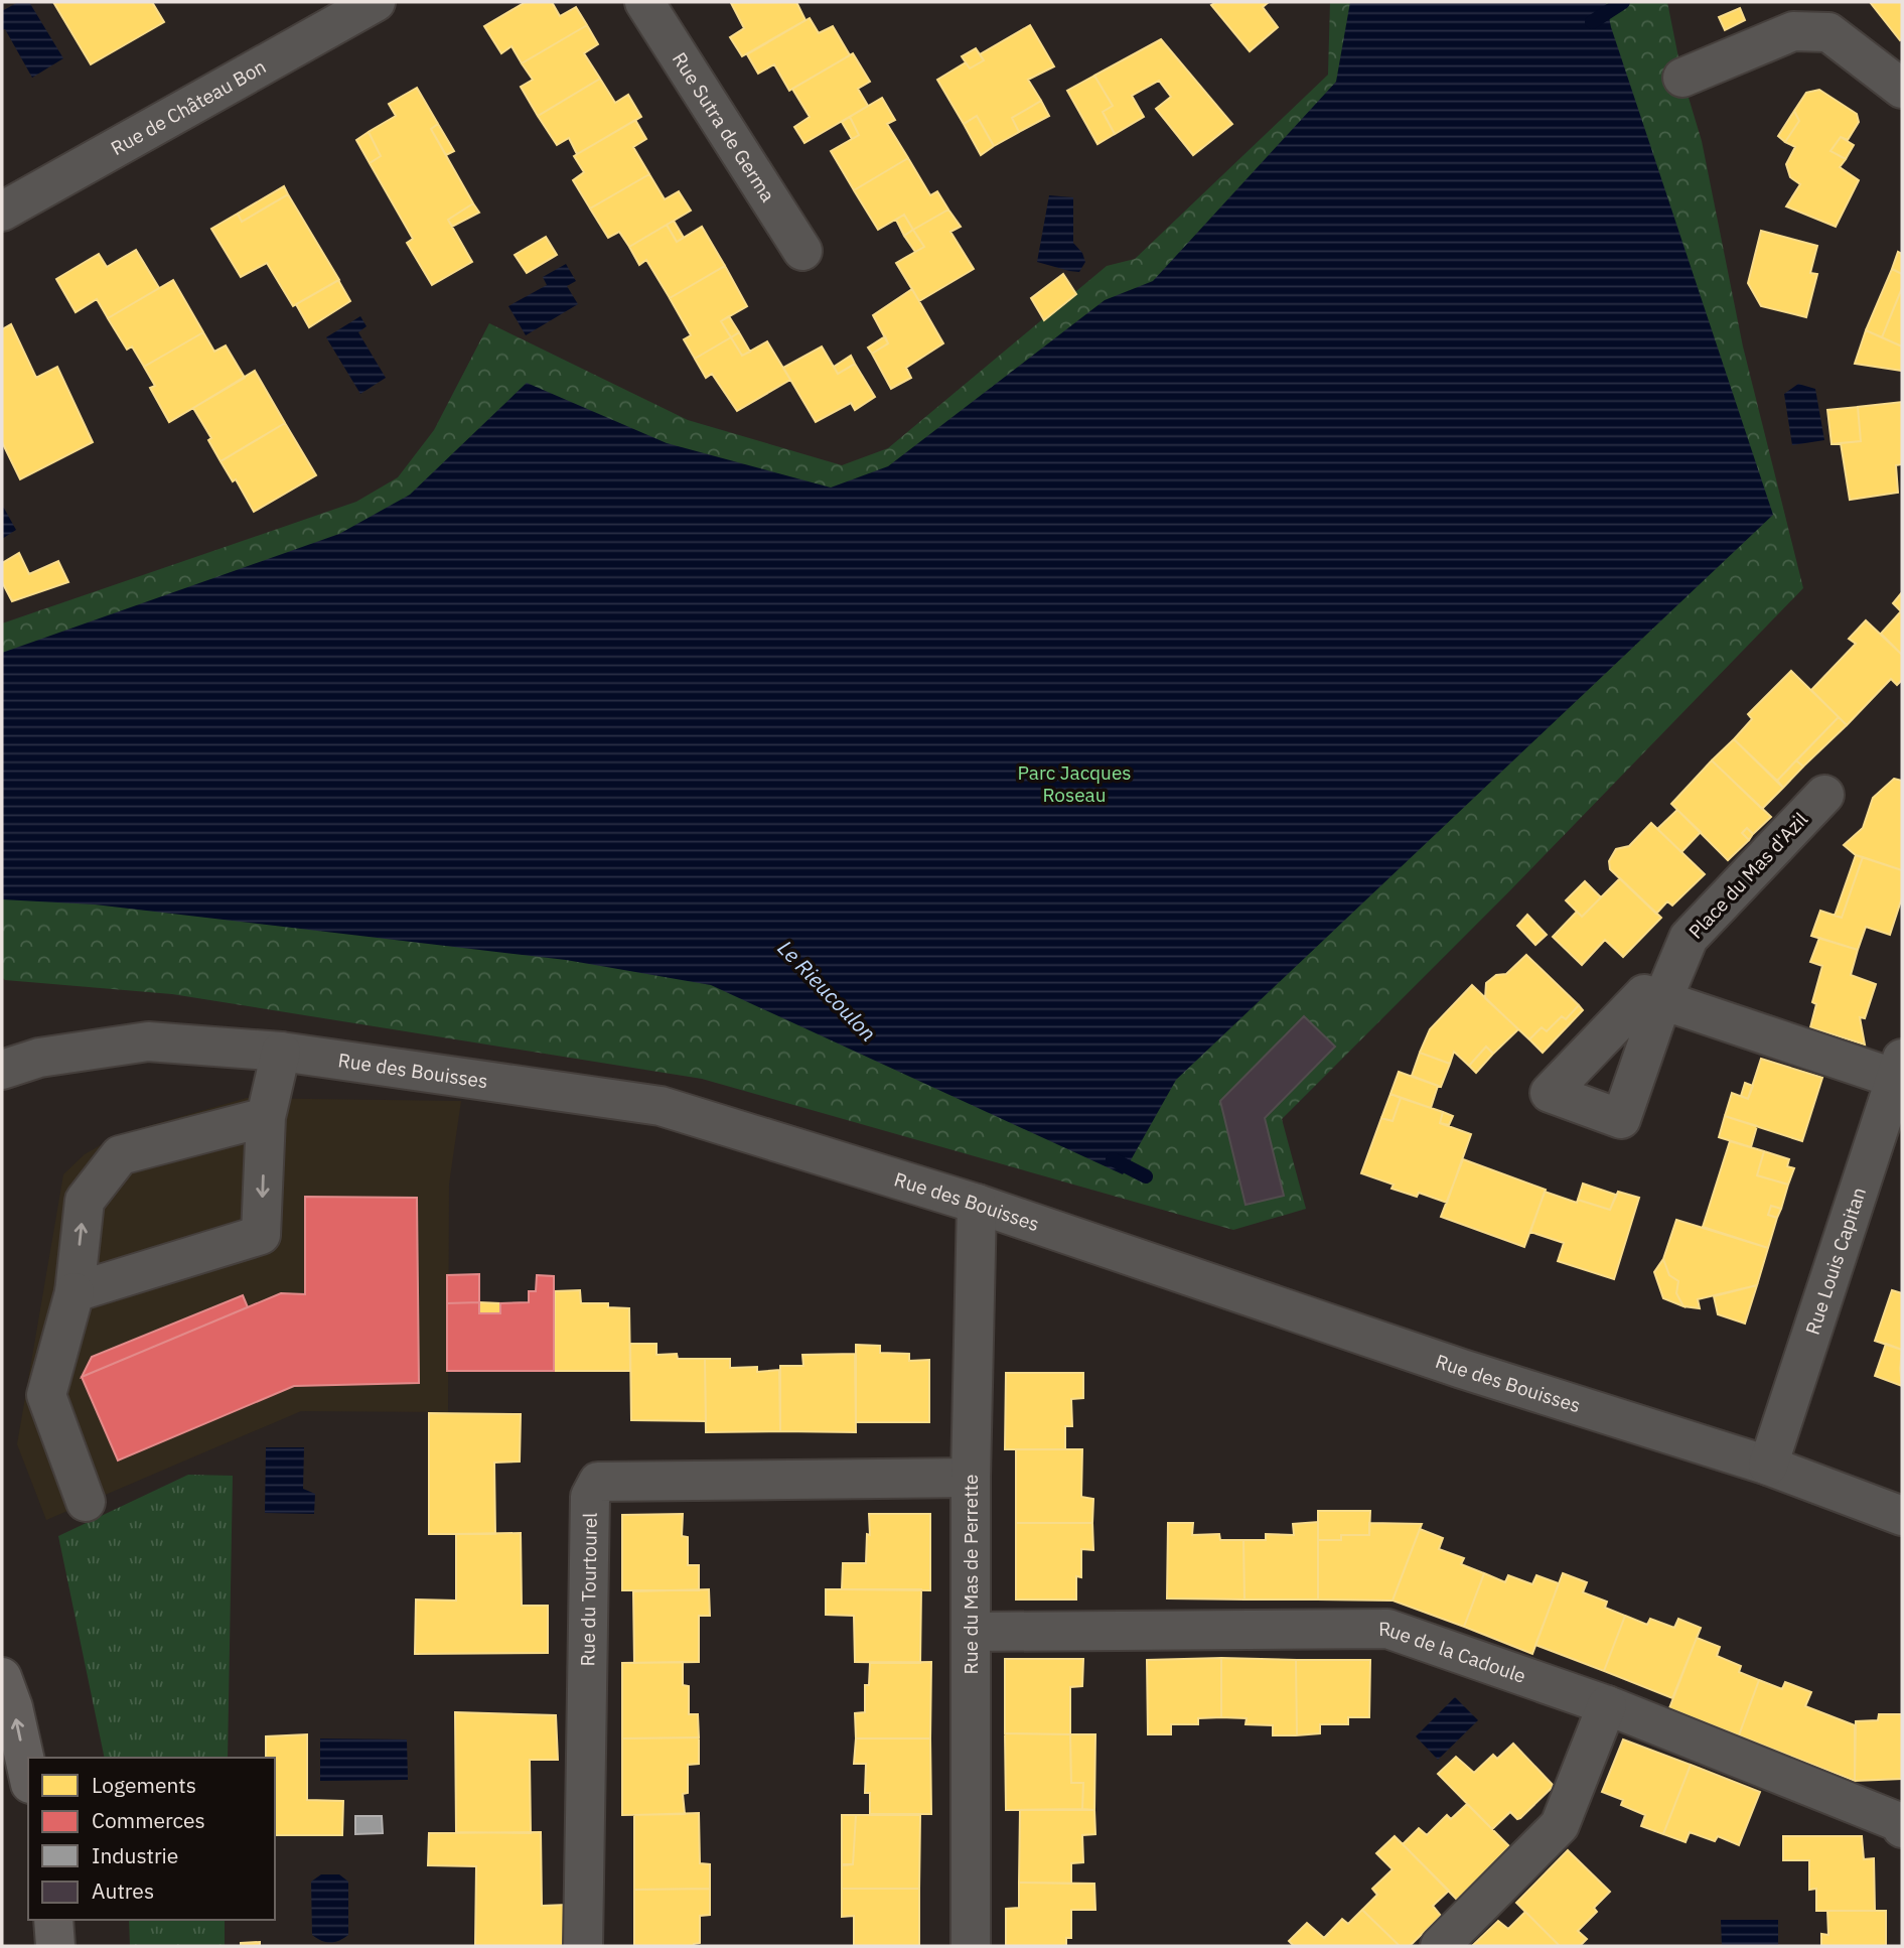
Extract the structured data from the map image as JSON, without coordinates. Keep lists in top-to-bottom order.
{
  "streets": {
    "street": [
      "Rue de Château Bon",
      "Rue Sutra de Germa",
      "Place du Mas d'Azil",
      "Rue des Bouisses",
      "Rue Louis Capitan",
      "Rue du Mas de Perrette",
      "Rue du Tourtourel",
      "Rue de la Cadoule"
    ]
  },
  "crossings": [
    ["Place du Mas d'Azil", "Rue Louis Capitan"],
    ["Rue des Bouisses", "Rue Louis Capitan"],
    ["Rue des Bouisses", "Rue du Mas de Perrette"],
    ["Rue du Mas de Perrette", "Rue du Tourtourel"],
    ["Rue du Mas de Perrette", "Rue de la Cadoule"]
  ],
  "water": ["Le Rieucoulon"],
  "parks": ["Parc Jacques Roseau"],
  "legend": [
    "Logements",
    "Commerces",
    "Industrie",
    "Autres"
  ]
}
